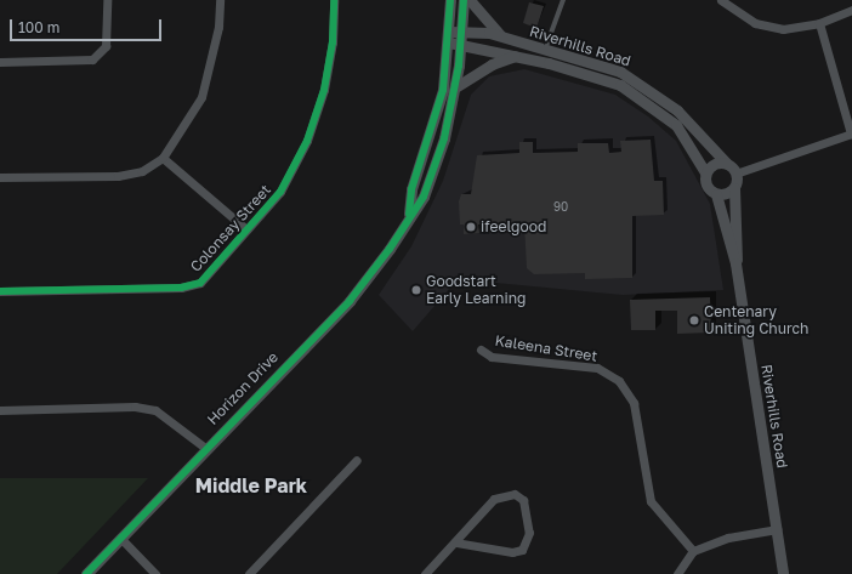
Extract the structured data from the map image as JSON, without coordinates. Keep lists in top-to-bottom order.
{
  "streets": {
    "street": [
      "Riverhills Road",
      "Colonsay Street",
      "Kaleena Street",
      "Horizon Drive"
    ]
  },
  "crossings": [
    ["Riverhills Road", "Horizon Drive"]
  ],
  "districts": ["Middle Park"],
  "places": ["ifeelgood", "Goodstart Early Learning", "Centenary Uniting Church"],
  "house_numbers": ["90"],
  "scale_bar": "100 m"
}
